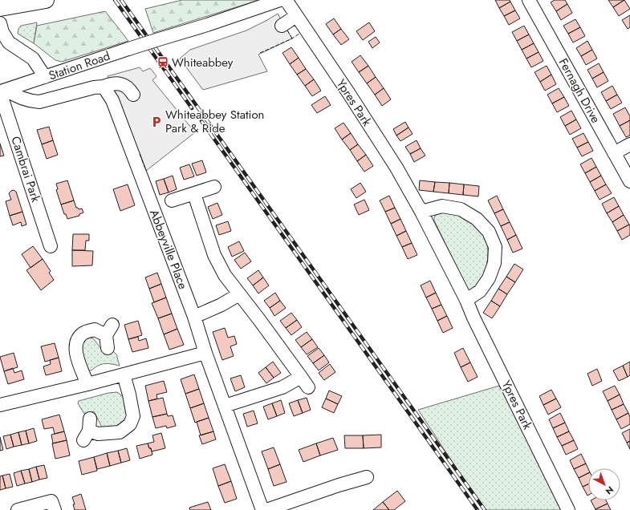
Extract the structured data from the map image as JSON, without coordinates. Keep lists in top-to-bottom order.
{
  "streets": {
    "street": [
      "Station Road",
      "Fernagh Drive",
      "Ypres Park",
      "Cambrai Park",
      "Abbeyville Place"
    ]
  },
  "crossings": [
    ["Station Road", "Ypres Park"],
    ["Station Road", "Cambrai Park"]
  ],
  "places": {
    "station": ["Whiteabbey"],
    "parking": ["Whiteabbey Station Park & Ride"]
  },
  "north": "bottom right"
}
